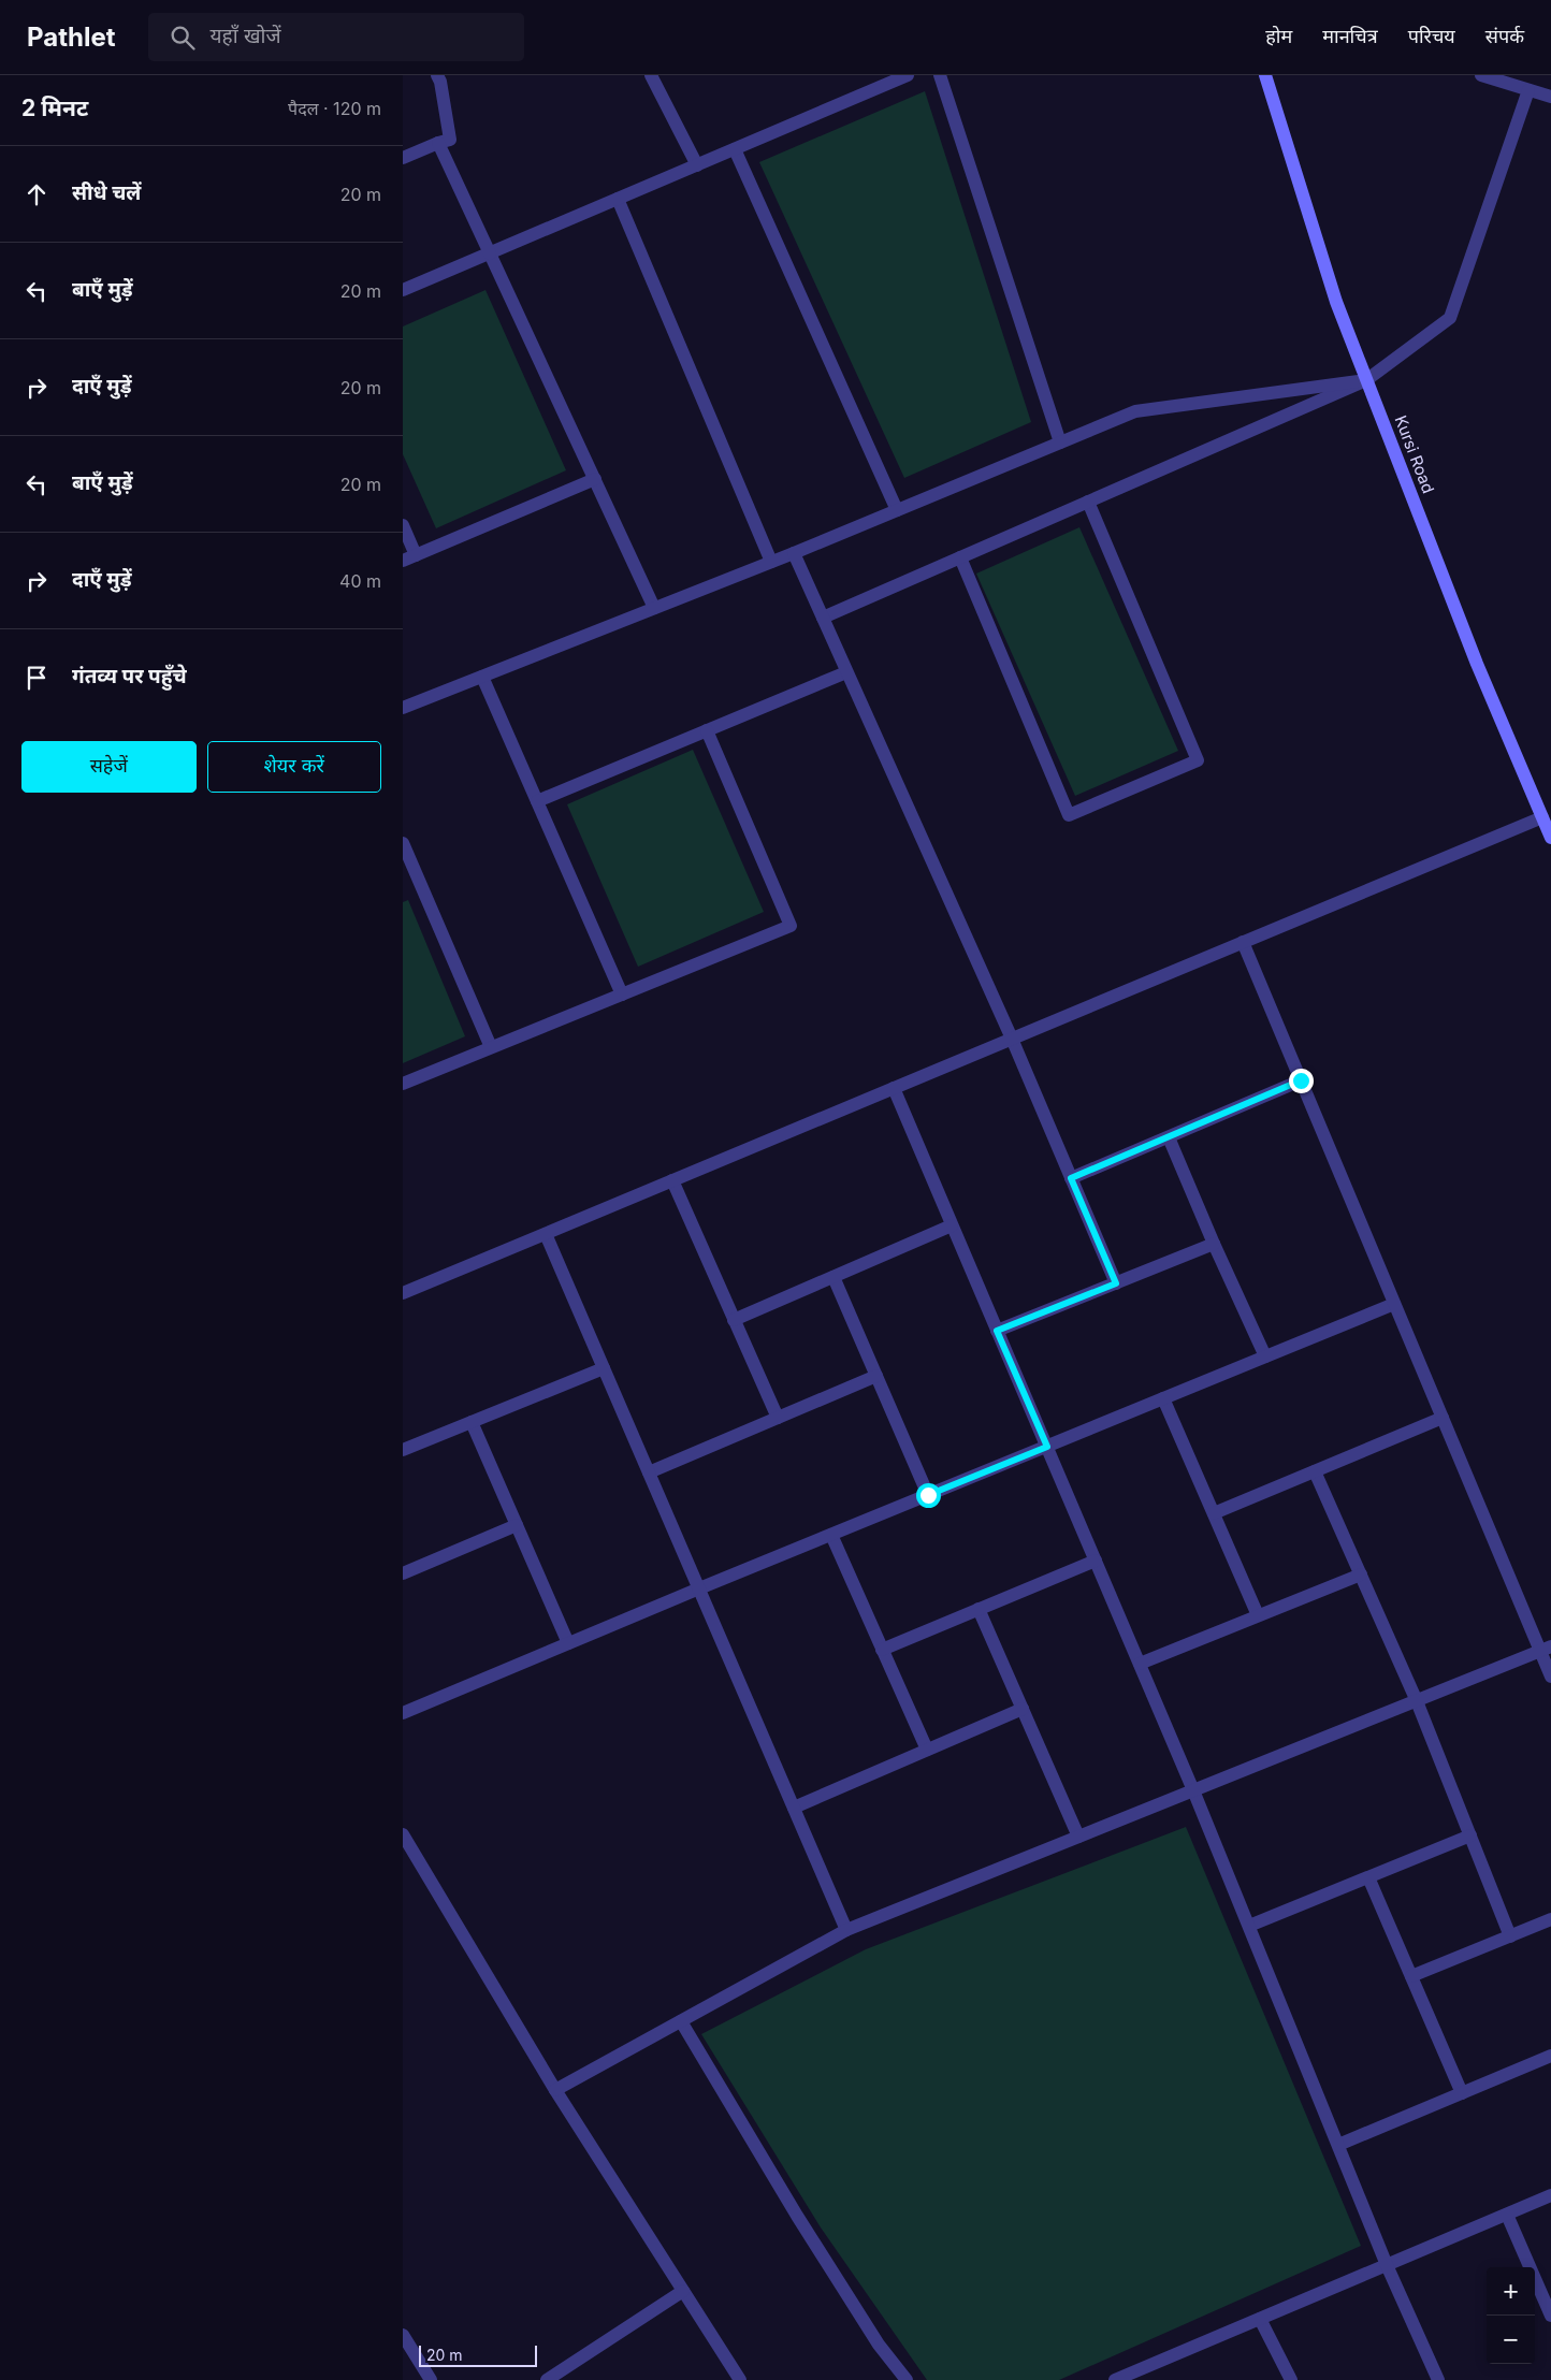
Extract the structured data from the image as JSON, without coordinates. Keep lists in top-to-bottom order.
{
  "streets": {
    "main road": ["Kursi Road"]
  },
  "scale_bar": "20 m",
  "page": {
    "header": "Pathlet",
    "search": "यहाँ खोजें",
    "nav": [
      "होम",
      "मानचित्र",
      "परिचय",
      "संपर्क"
    ],
    "heading": ["2 मिनट", "पैदल · 120 m"],
    "list": [
      ["सीधे चलें", "20 m"],
      ["बाएँ मुड़ें", "20 m"],
      ["दाएँ मुड़ें", "20 m"],
      ["बाएँ मुड़ें", "20 m"],
      ["दाएँ मुड़ें", "40 m"],
      "गंतव्य पर पहुँचे"
    ],
    "buttons": ["सहेजें", "शेयर करें"],
    "map_buttons": ["+", "−"],
    "scale": "20 m"
  }
}
